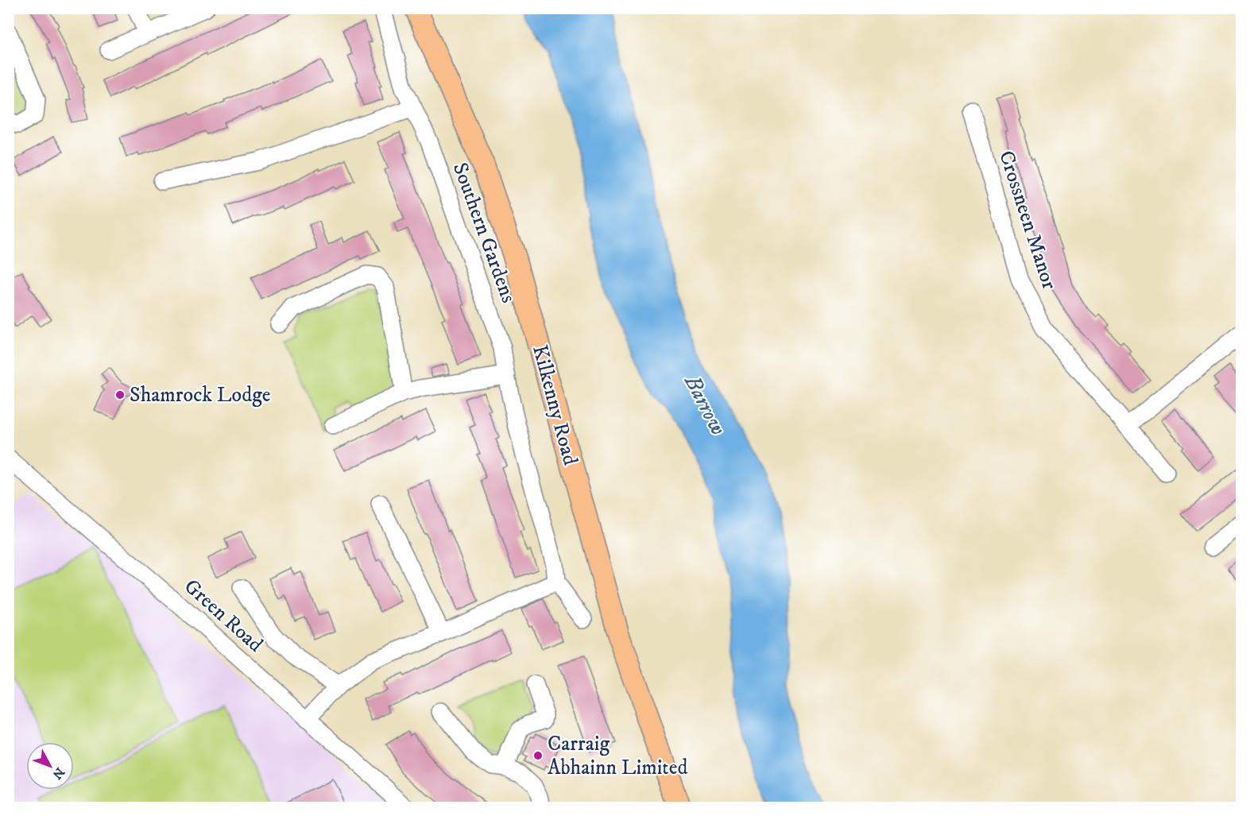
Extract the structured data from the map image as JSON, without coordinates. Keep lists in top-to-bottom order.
{
  "streets": {
    "main road": ["Kilkenny Road"],
    "street": ["Crossneen Manor", "Southern Gardens", "Green Road"]
  },
  "water": ["Barrow"],
  "places": ["Shamrock Lodge", "Carraig Abhainn Limited"],
  "north": "bottom right"
}
